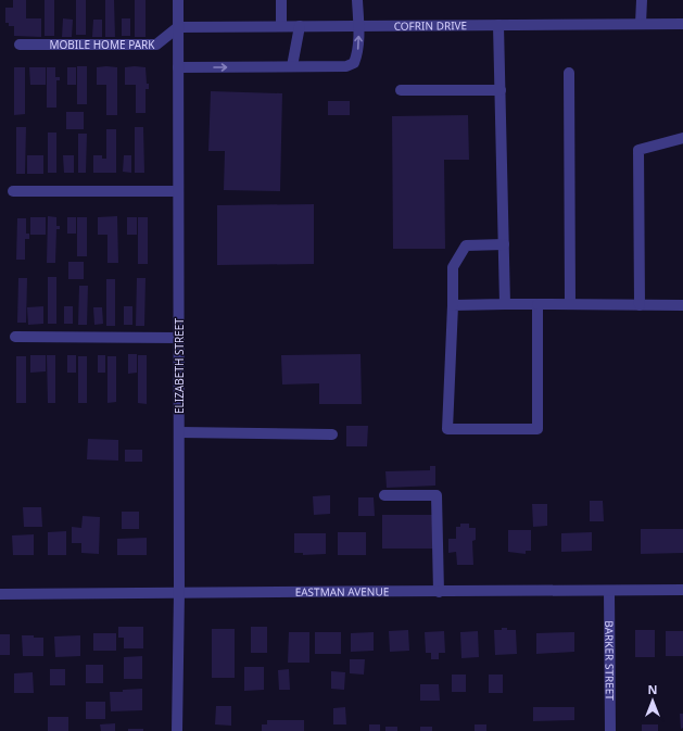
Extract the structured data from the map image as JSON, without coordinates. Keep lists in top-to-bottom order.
{
  "streets": {
    "street": [
      "COFRIN DRIVE",
      "MOBILE HOME PARK",
      "ELIZABETH STREET",
      "EASTMAN AVENUE",
      "BARKER STREET"
    ]
  },
  "crossings": [
    ["COFRIN DRIVE", "MOBILE HOME PARK"],
    ["COFRIN DRIVE", "ELIZABETH STREET"],
    ["MOBILE HOME PARK", "ELIZABETH STREET"],
    ["ELIZABETH STREET", "EASTMAN AVENUE"],
    ["EASTMAN AVENUE", "BARKER STREET"]
  ],
  "north": "top"
}
